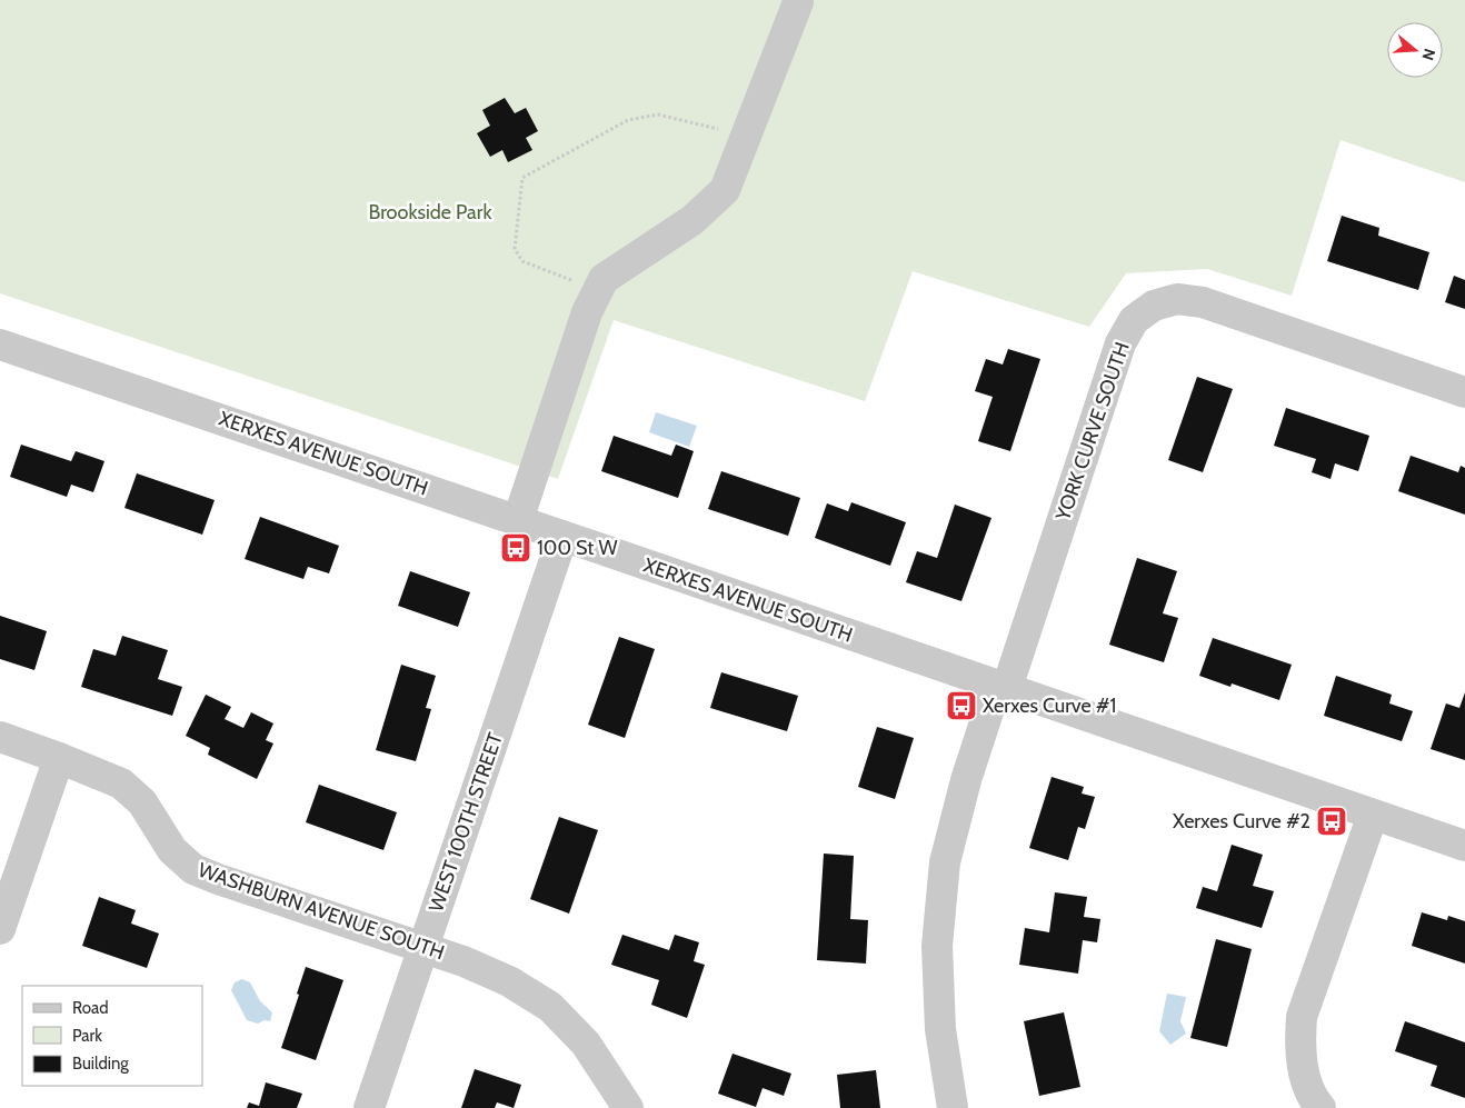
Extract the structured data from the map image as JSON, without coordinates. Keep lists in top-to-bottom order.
{
  "streets": {
    "street": [
      "YORK CURVE SOUTH",
      "XERXES AVENUE SOUTH",
      "WEST 100TH STREET",
      "WASHBURN AVENUE SOUTH"
    ]
  },
  "crossings": [
    ["YORK CURVE SOUTH", "XERXES AVENUE SOUTH"],
    ["XERXES AVENUE SOUTH", "WEST 100TH STREET"],
    ["WEST 100TH STREET", "WASHBURN AVENUE SOUTH"]
  ],
  "parks": ["Brookside Park"],
  "places": {
    "bus stop": ["100 St W", "Xerxes Curve #1", "Xerxes Curve #2"]
  },
  "legend": ["Road", "Park", "Building"],
  "north": "right"
}
